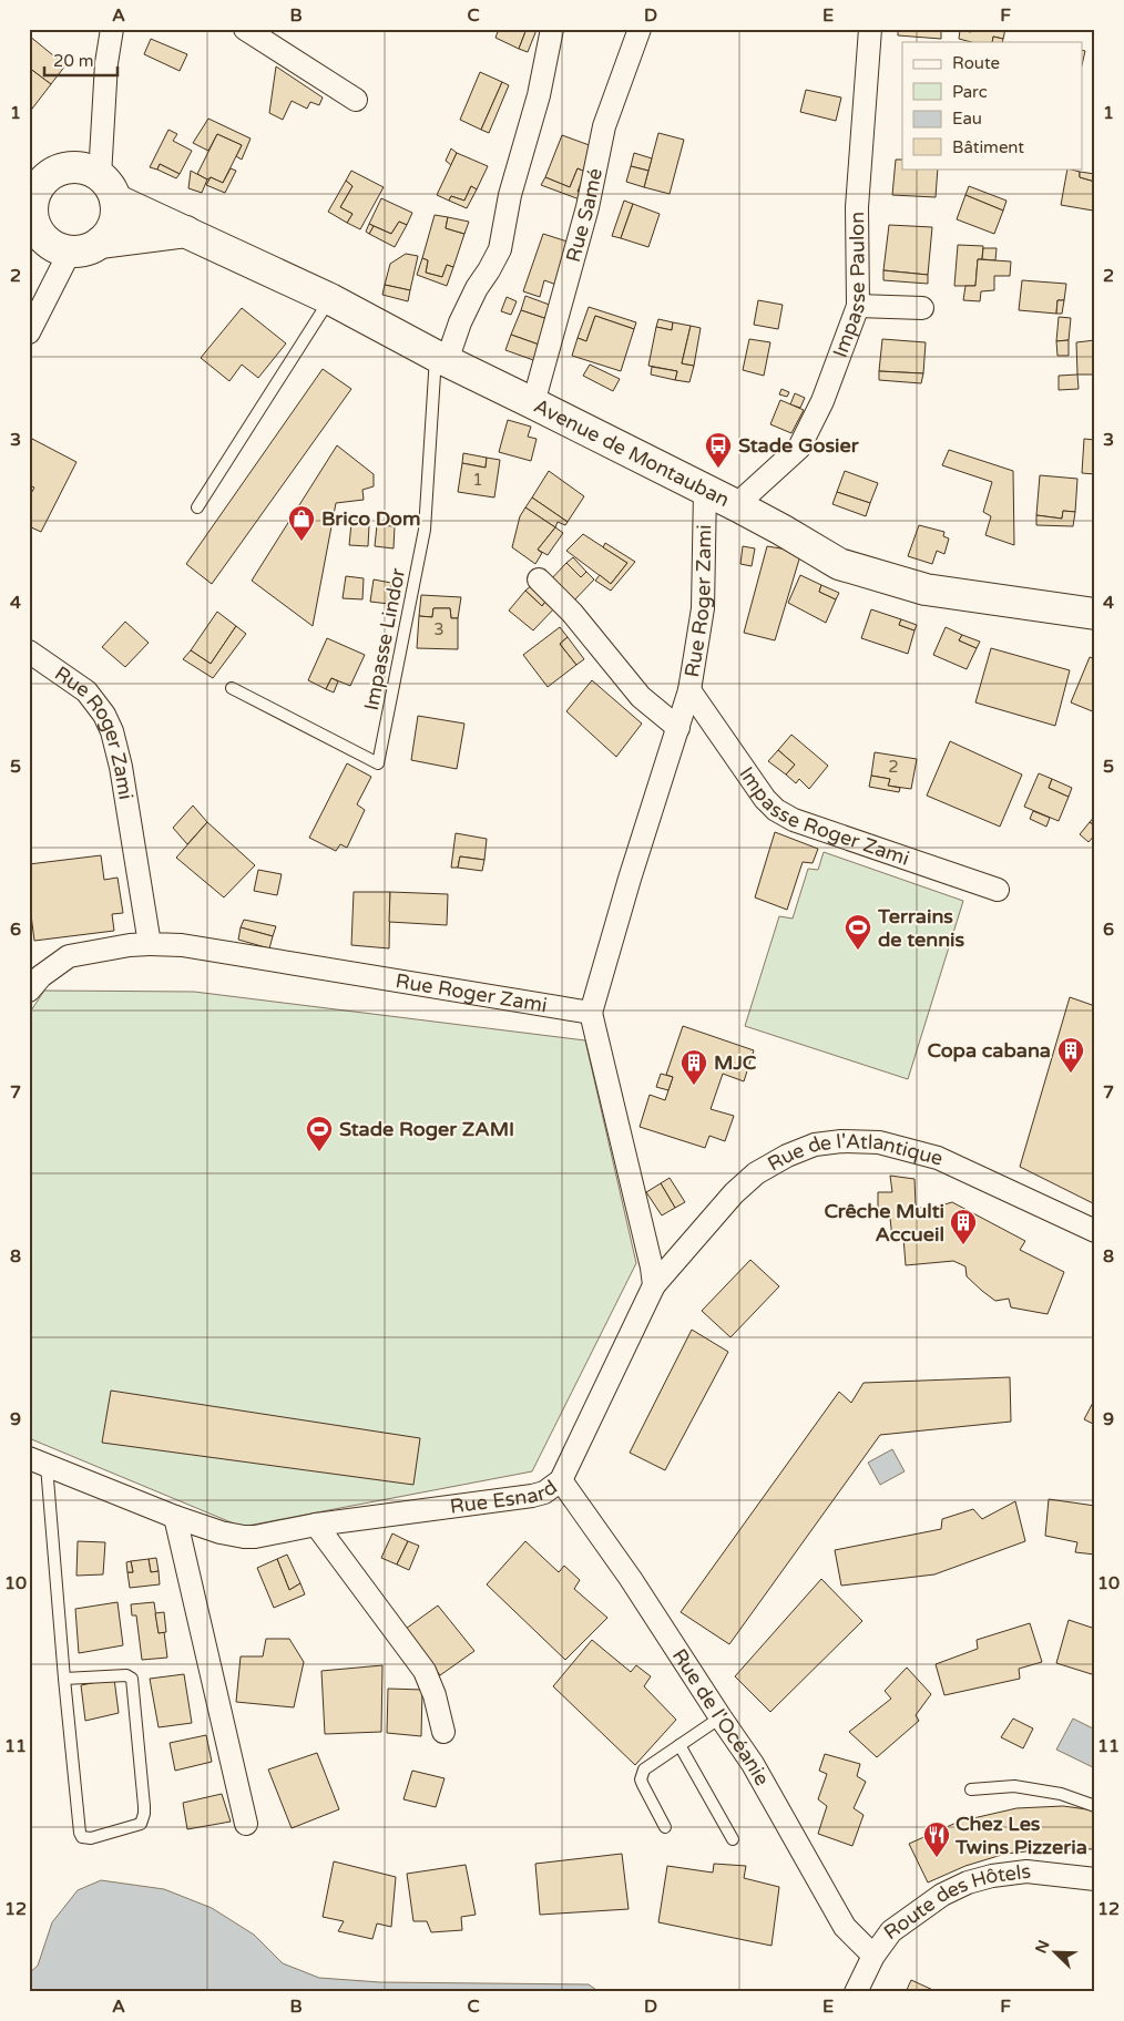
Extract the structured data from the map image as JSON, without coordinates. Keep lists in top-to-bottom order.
{
  "streets": {
    "main road": ["Avenue de Montauban"],
    "street": [
      "Rue Samé",
      "Impasse Paulon",
      "Rue Roger Zami",
      "Impasse Roger Zami",
      "Rue de l'Atlantique",
      "Rue Esnard",
      "Rue de l'Océanie",
      "Route des Hôtels"
    ],
    "lane": ["Impasse Lindor"]
  },
  "crossings": [
    ["Rue Samé", "Avenue de Montauban"],
    ["Impasse Paulon", "Avenue de Montauban"],
    ["Avenue de Montauban", "Rue Roger Zami"],
    ["Avenue de Montauban", "Impasse Lindor"],
    ["Rue Roger Zami", "Impasse Roger Zami"],
    ["Rue de l'Atlantique", "Rue Esnard"],
    ["Rue Esnard", "Rue de l'Océanie"],
    ["Rue de l'Océanie", "Route des Hôtels"]
  ],
  "places": {
    "bus stop": ["Stade Gosier"],
    "shop": ["Brico Dom"],
    "sports": ["Terrains de tennis", "Stade Roger ZAMI"],
    "building": ["Copa cabana", "MJC", "Crêche Multi Accueil"],
    "restaurant": ["Chez Les Twins Pizzeria"]
  },
  "house_numbers": ["1", "3", "2"],
  "legend": [
    "Route",
    "Parc",
    "Eau",
    "Bâtiment"
  ],
  "scale_bar": "20 m",
  "north": "top left",
  "grid": {
    "columns": [
      "A",
      "B",
      "C",
      "D",
      "E",
      "F"
    ],
    "rows": [
      "1",
      "2",
      "3",
      "4",
      "5",
      "6",
      "7",
      "8",
      "9",
      "10",
      "11",
      "12"
    ]
  }
}
